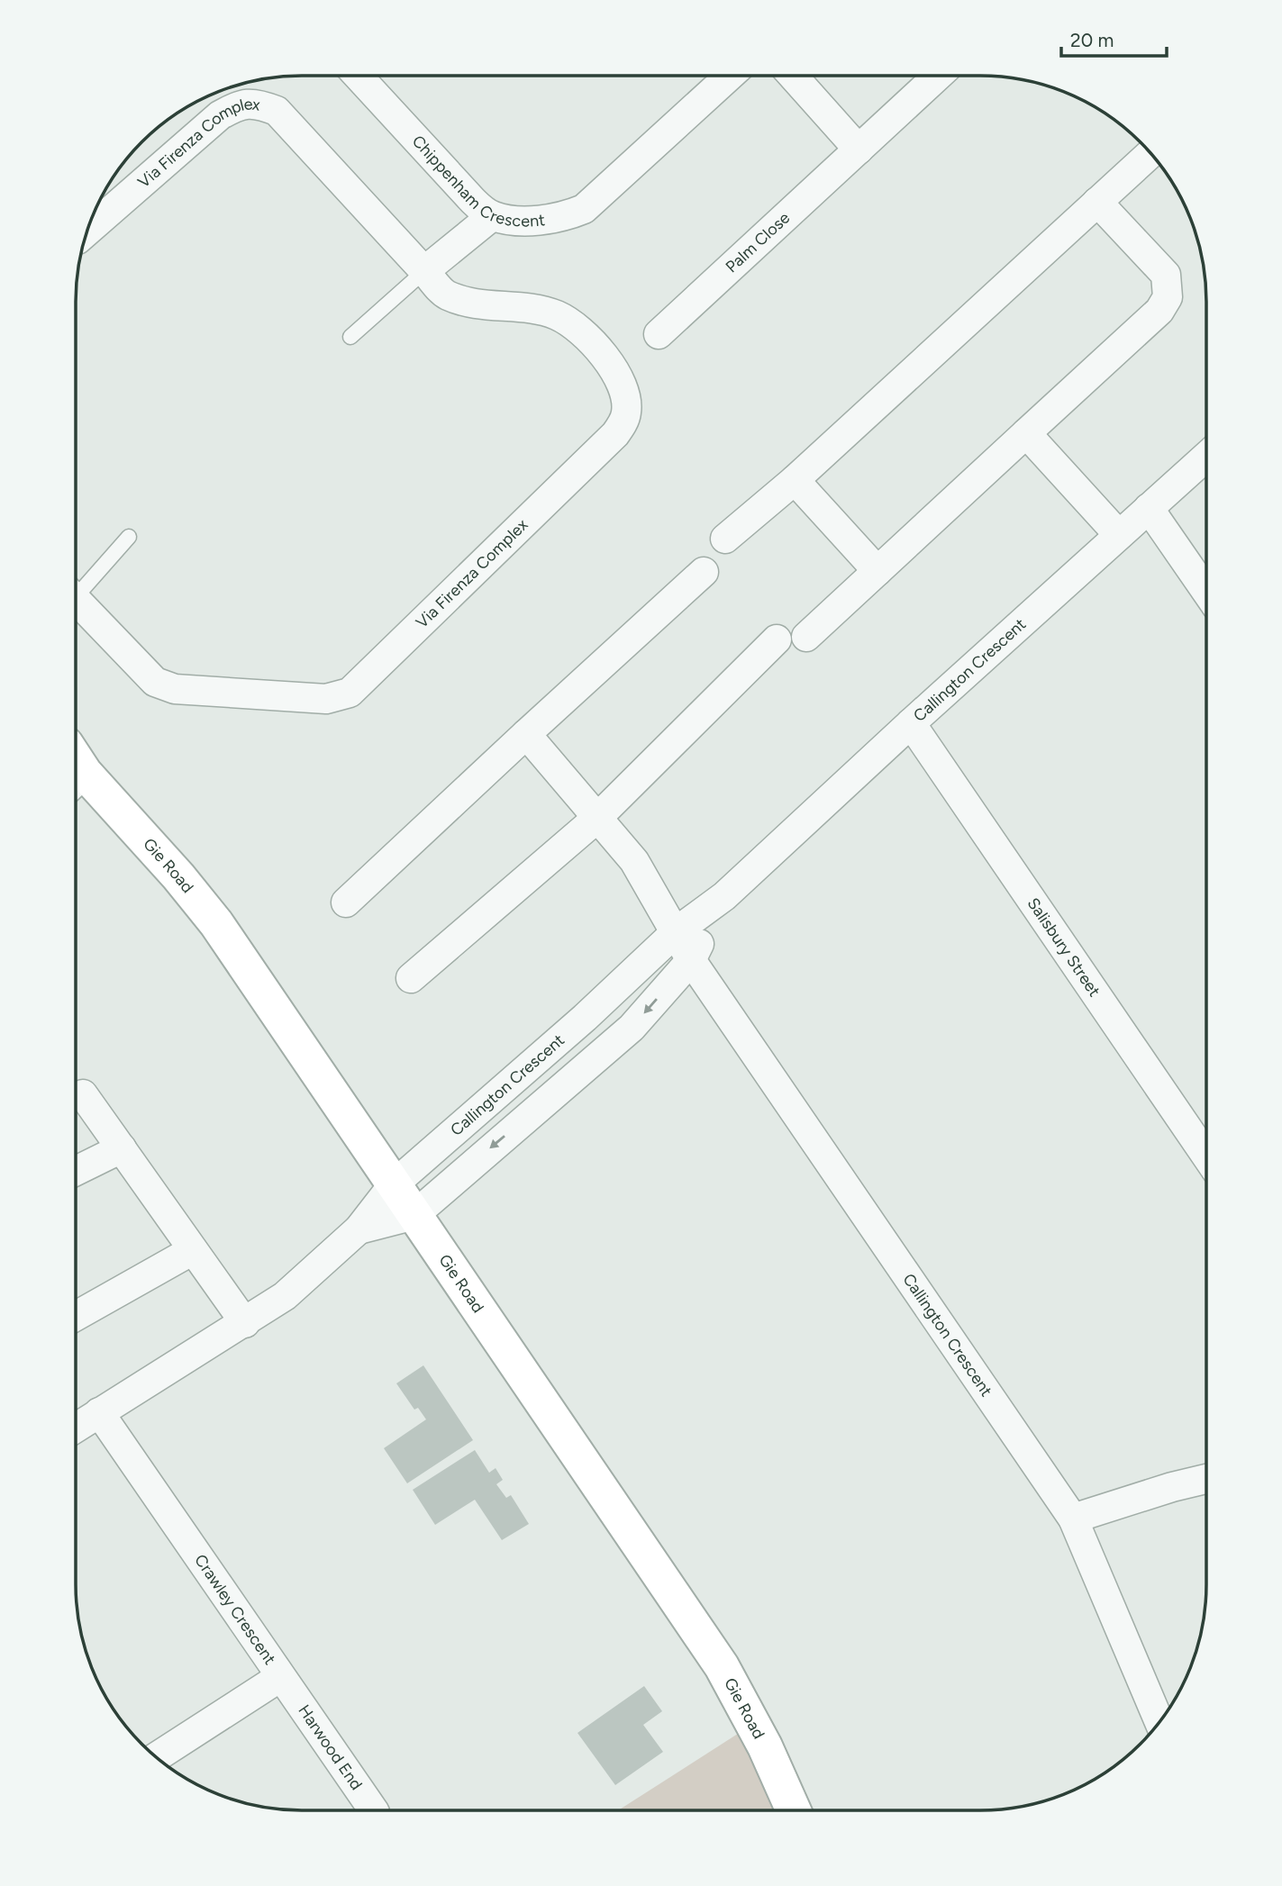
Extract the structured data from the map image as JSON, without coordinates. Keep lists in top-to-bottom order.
{
  "streets": {
    "street": [
      "Via Firenza Complex",
      "Chippenham Crescent",
      "Palm Close",
      "Callington Crescent",
      "Gie Road",
      "Salisbury Street",
      "Crawley Crescent",
      "Harwood End"
    ]
  },
  "crossings": [
    ["Callington Crescent", "Gie Road"],
    ["Callington Crescent", "Salisbury Street"],
    ["Crawley Crescent", "Harwood End"]
  ],
  "scale_bar": "20 m"
}
